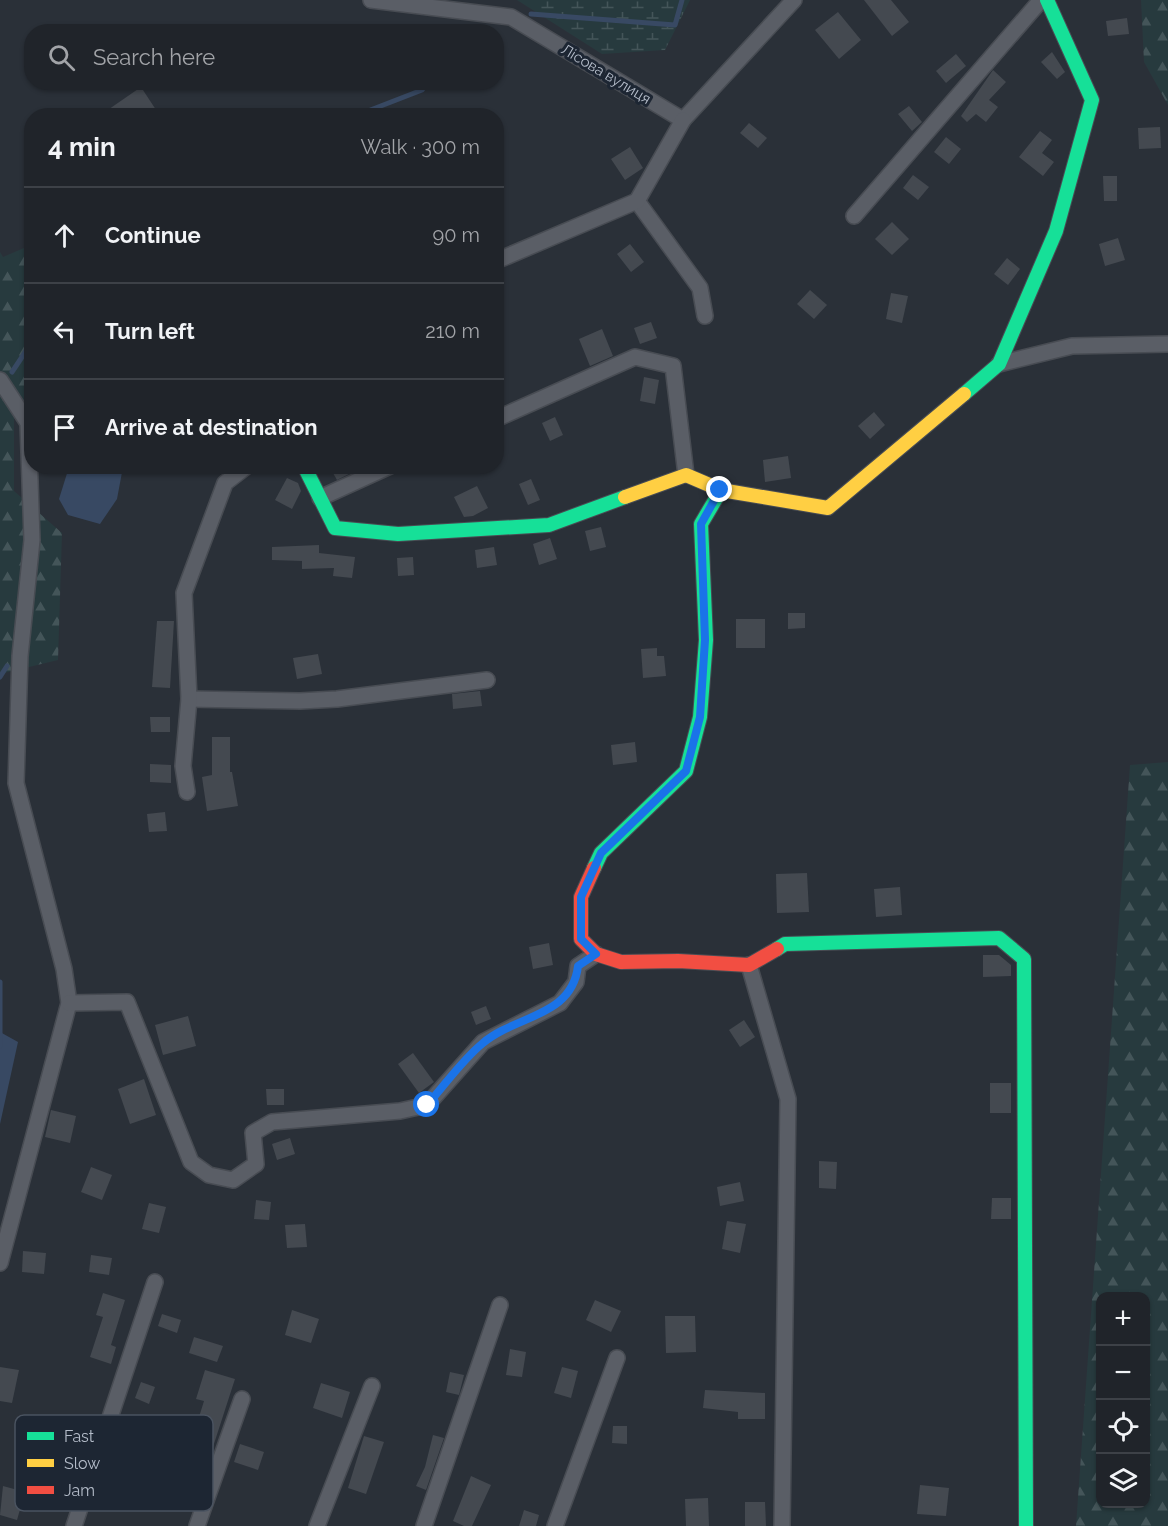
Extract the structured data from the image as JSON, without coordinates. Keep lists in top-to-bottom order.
{
  "streets": {
    "street": ["Лісова вулиця"]
  },
  "legend": ["Fast", "Slow", "Jam"],
  "page": {
    "search": "Search here",
    "heading": ["4 min", "Walk · 300 m"],
    "list": [
      ["Continue", "90 m"],
      ["Turn left", "210 m"],
      "Arrive at destination"
    ],
    "map_buttons": ["+", "−"]
  }
}
